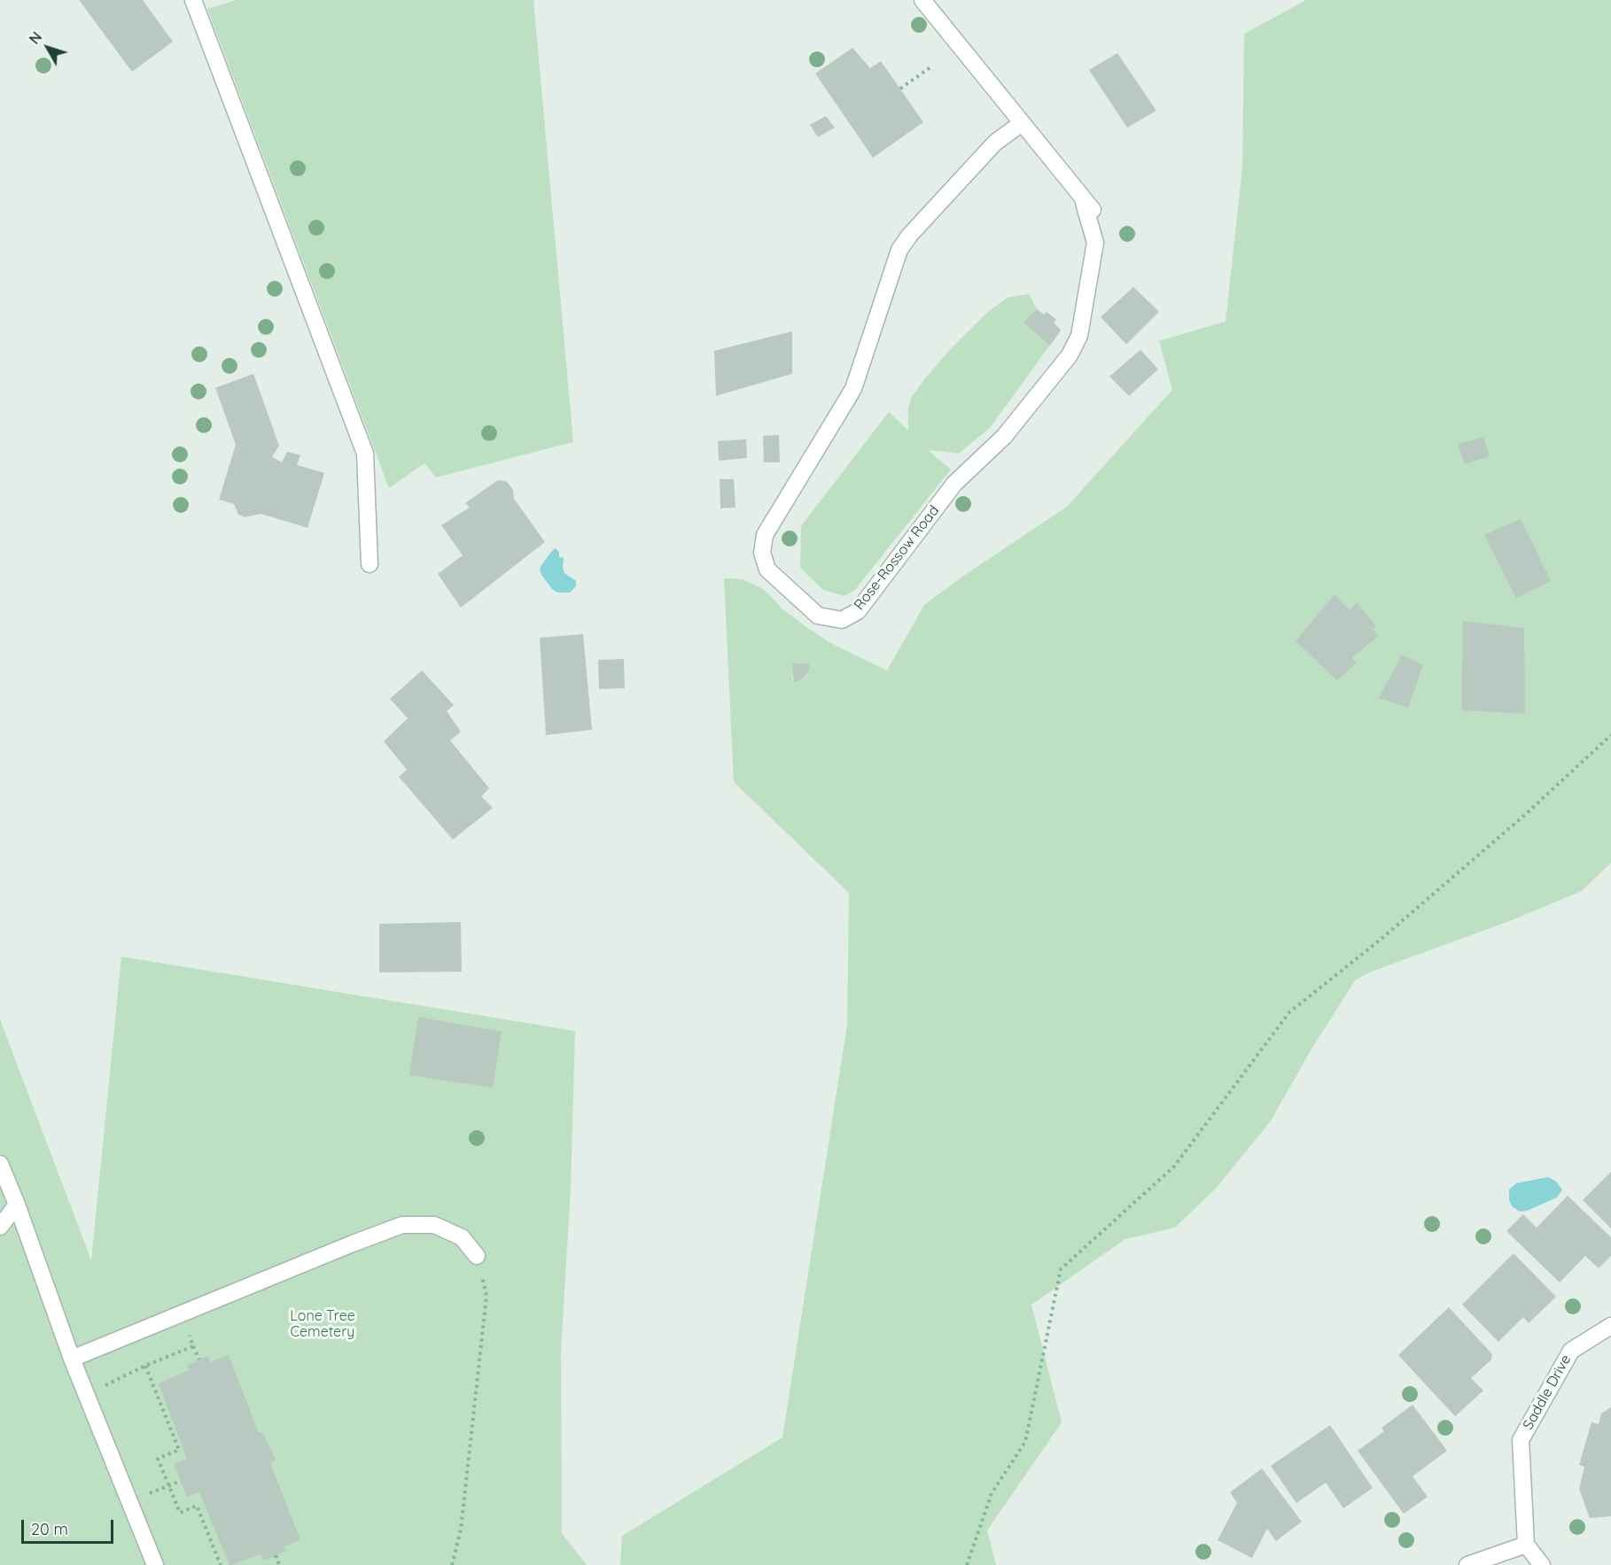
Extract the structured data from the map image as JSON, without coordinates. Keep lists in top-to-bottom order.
{
  "streets": {
    "street": ["Rose-Rossow Road", "Saddle Drive"]
  },
  "parks": ["Lone Tree Cemetery"],
  "scale_bar": "20 m",
  "north": "top left"
}
